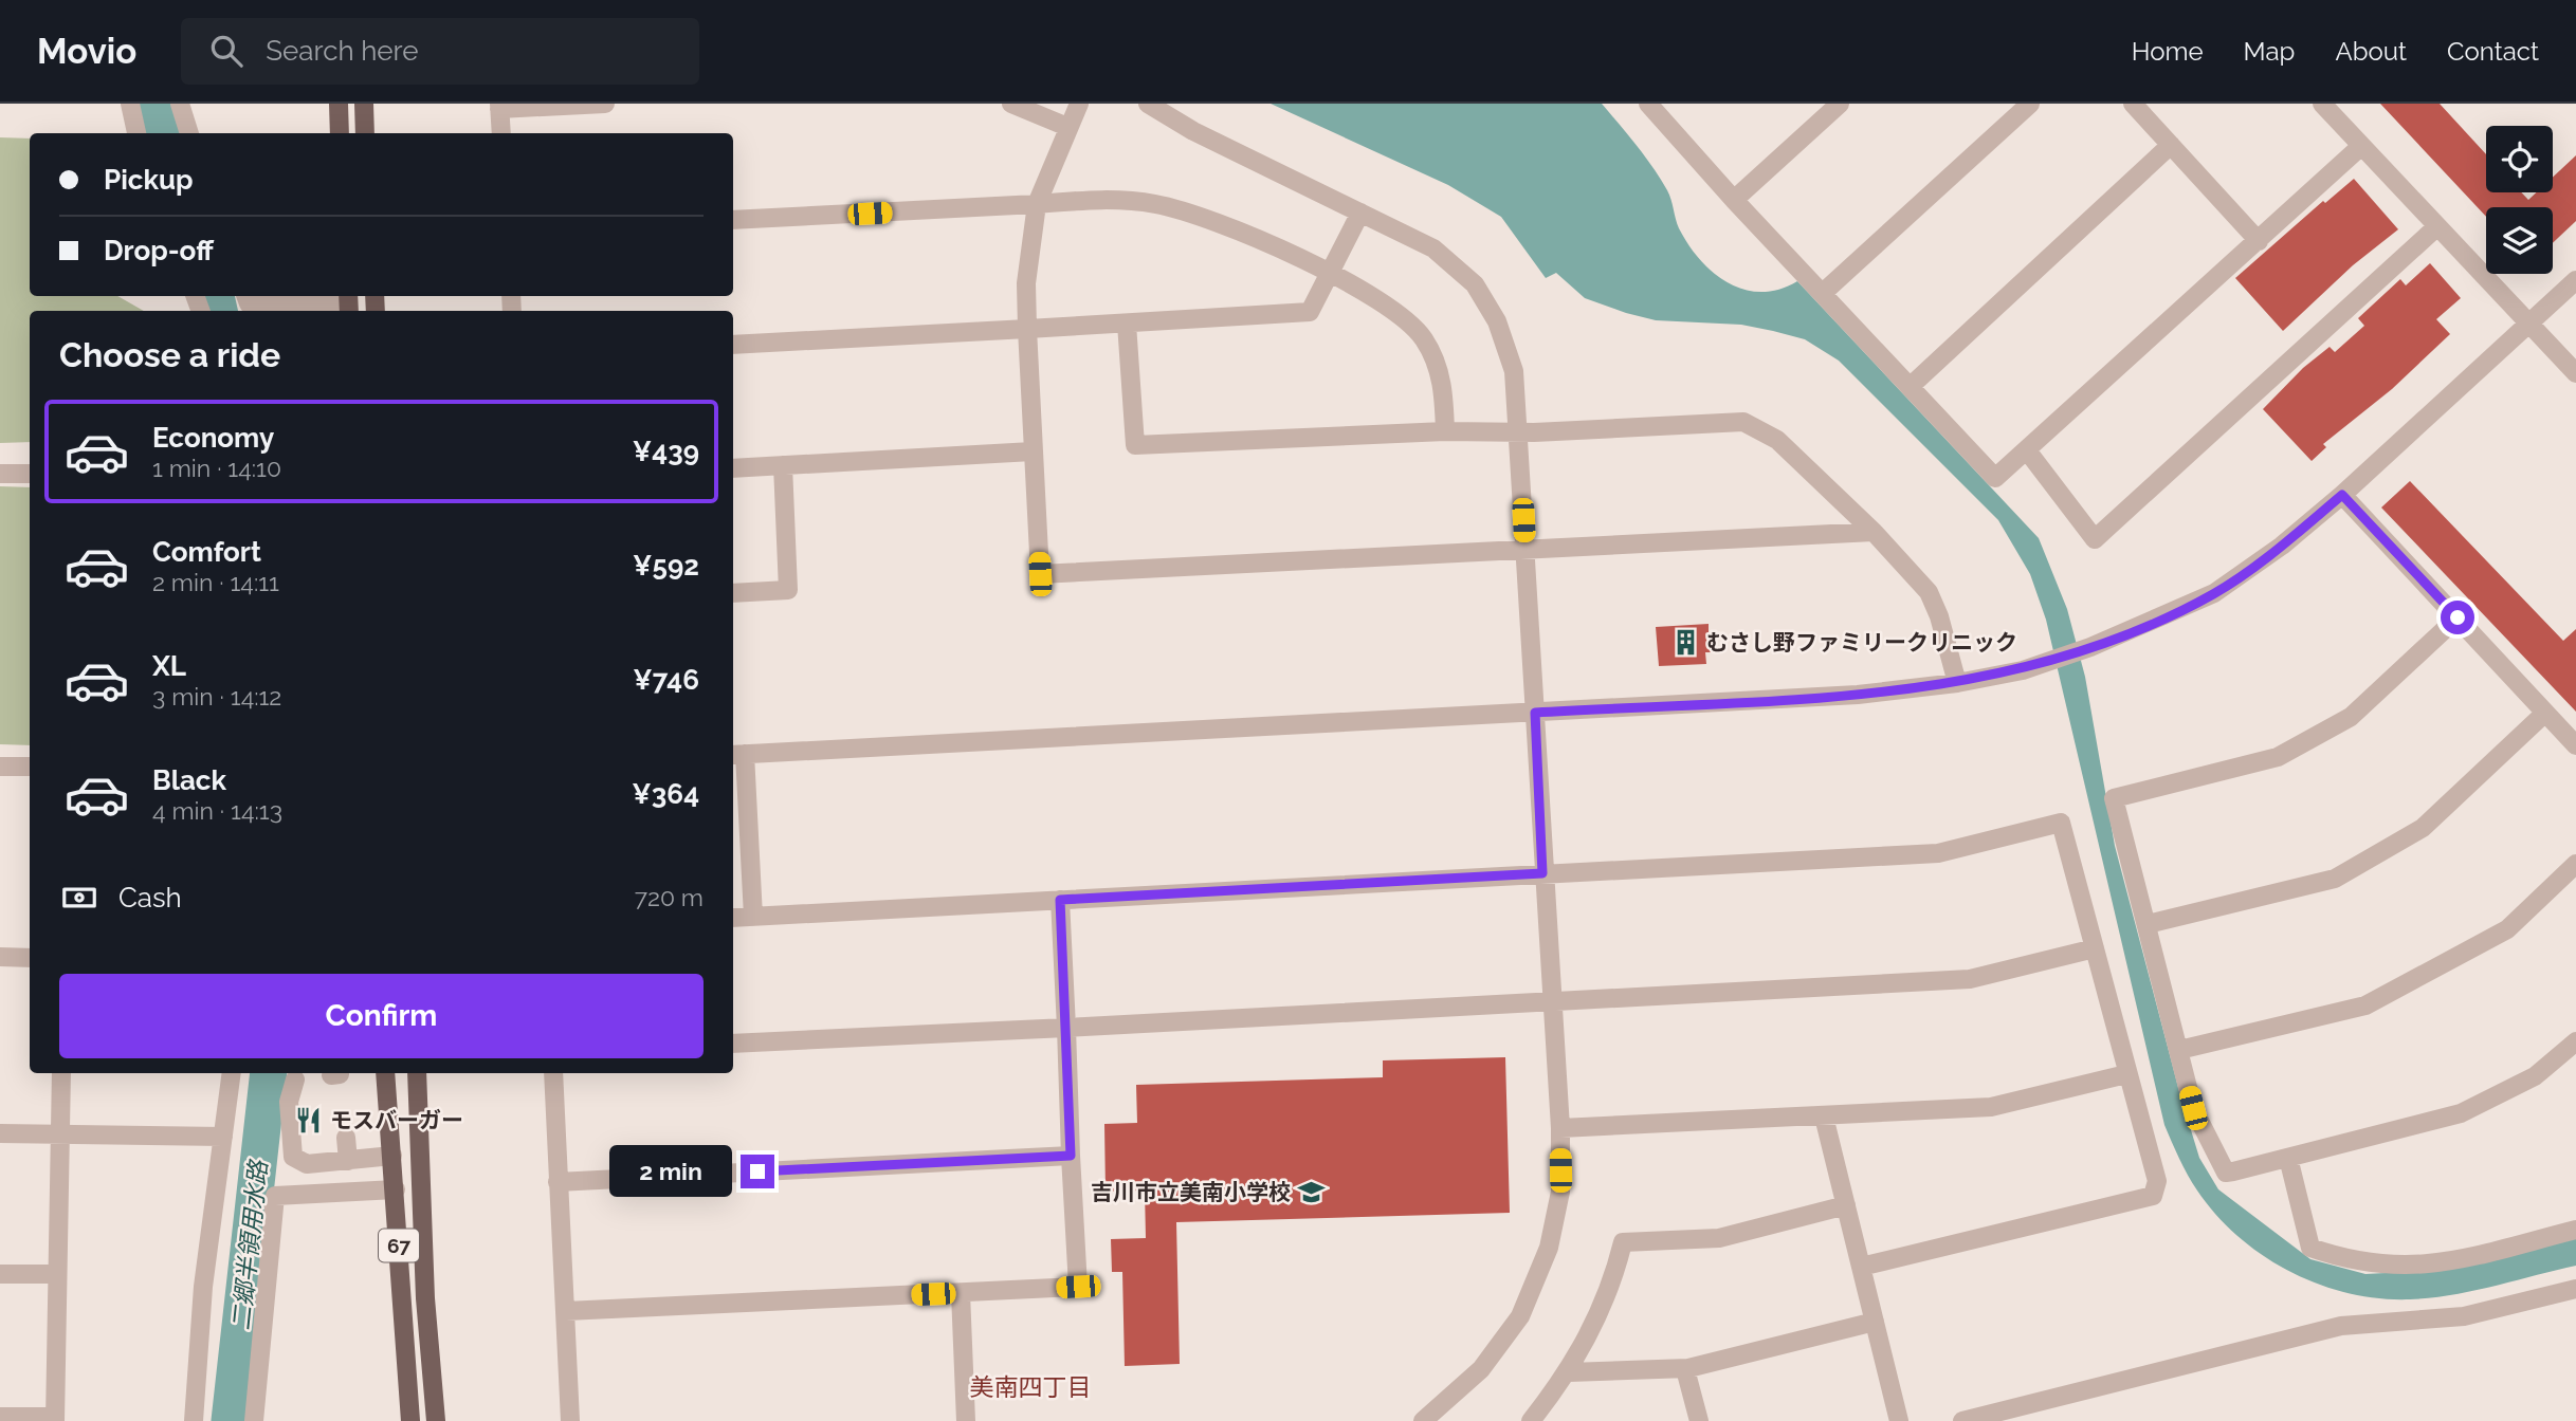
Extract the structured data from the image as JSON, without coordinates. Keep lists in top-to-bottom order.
{
  "streets": {
    "main road": ["67"]
  },
  "districts": ["美南四丁目"],
  "water": ["二郷半領用水路"],
  "places": {
    "building": ["むさし野ファミリークリニック"],
    "restaurant": ["モスバーガー"],
    "school or university": ["吉川市立美南小学校"]
  },
  "page": {
    "header": "Movio",
    "search": "Search here",
    "nav": [
      "Home",
      "Map",
      "About",
      "Contact"
    ],
    "banner": ["Pickup", "Drop-off"],
    "heading": "Choose a ride",
    "list": [
      {
        "name": "Economy",
        "note": "1 min · 14:10",
        "value": "¥439"
      },
      {
        "name": "Comfort",
        "note": "2 min · 14:11",
        "value": "¥592"
      },
      {
        "name": "XL",
        "note": "3 min · 14:12",
        "value": "¥746"
      },
      {
        "name": "Black",
        "note": "4 min · 14:13",
        "value": "¥364"
      }
    ],
    "pay": ["Cash", "720 m"],
    "buttons": "Confirm",
    "bubble": "2 min"
  }
}
